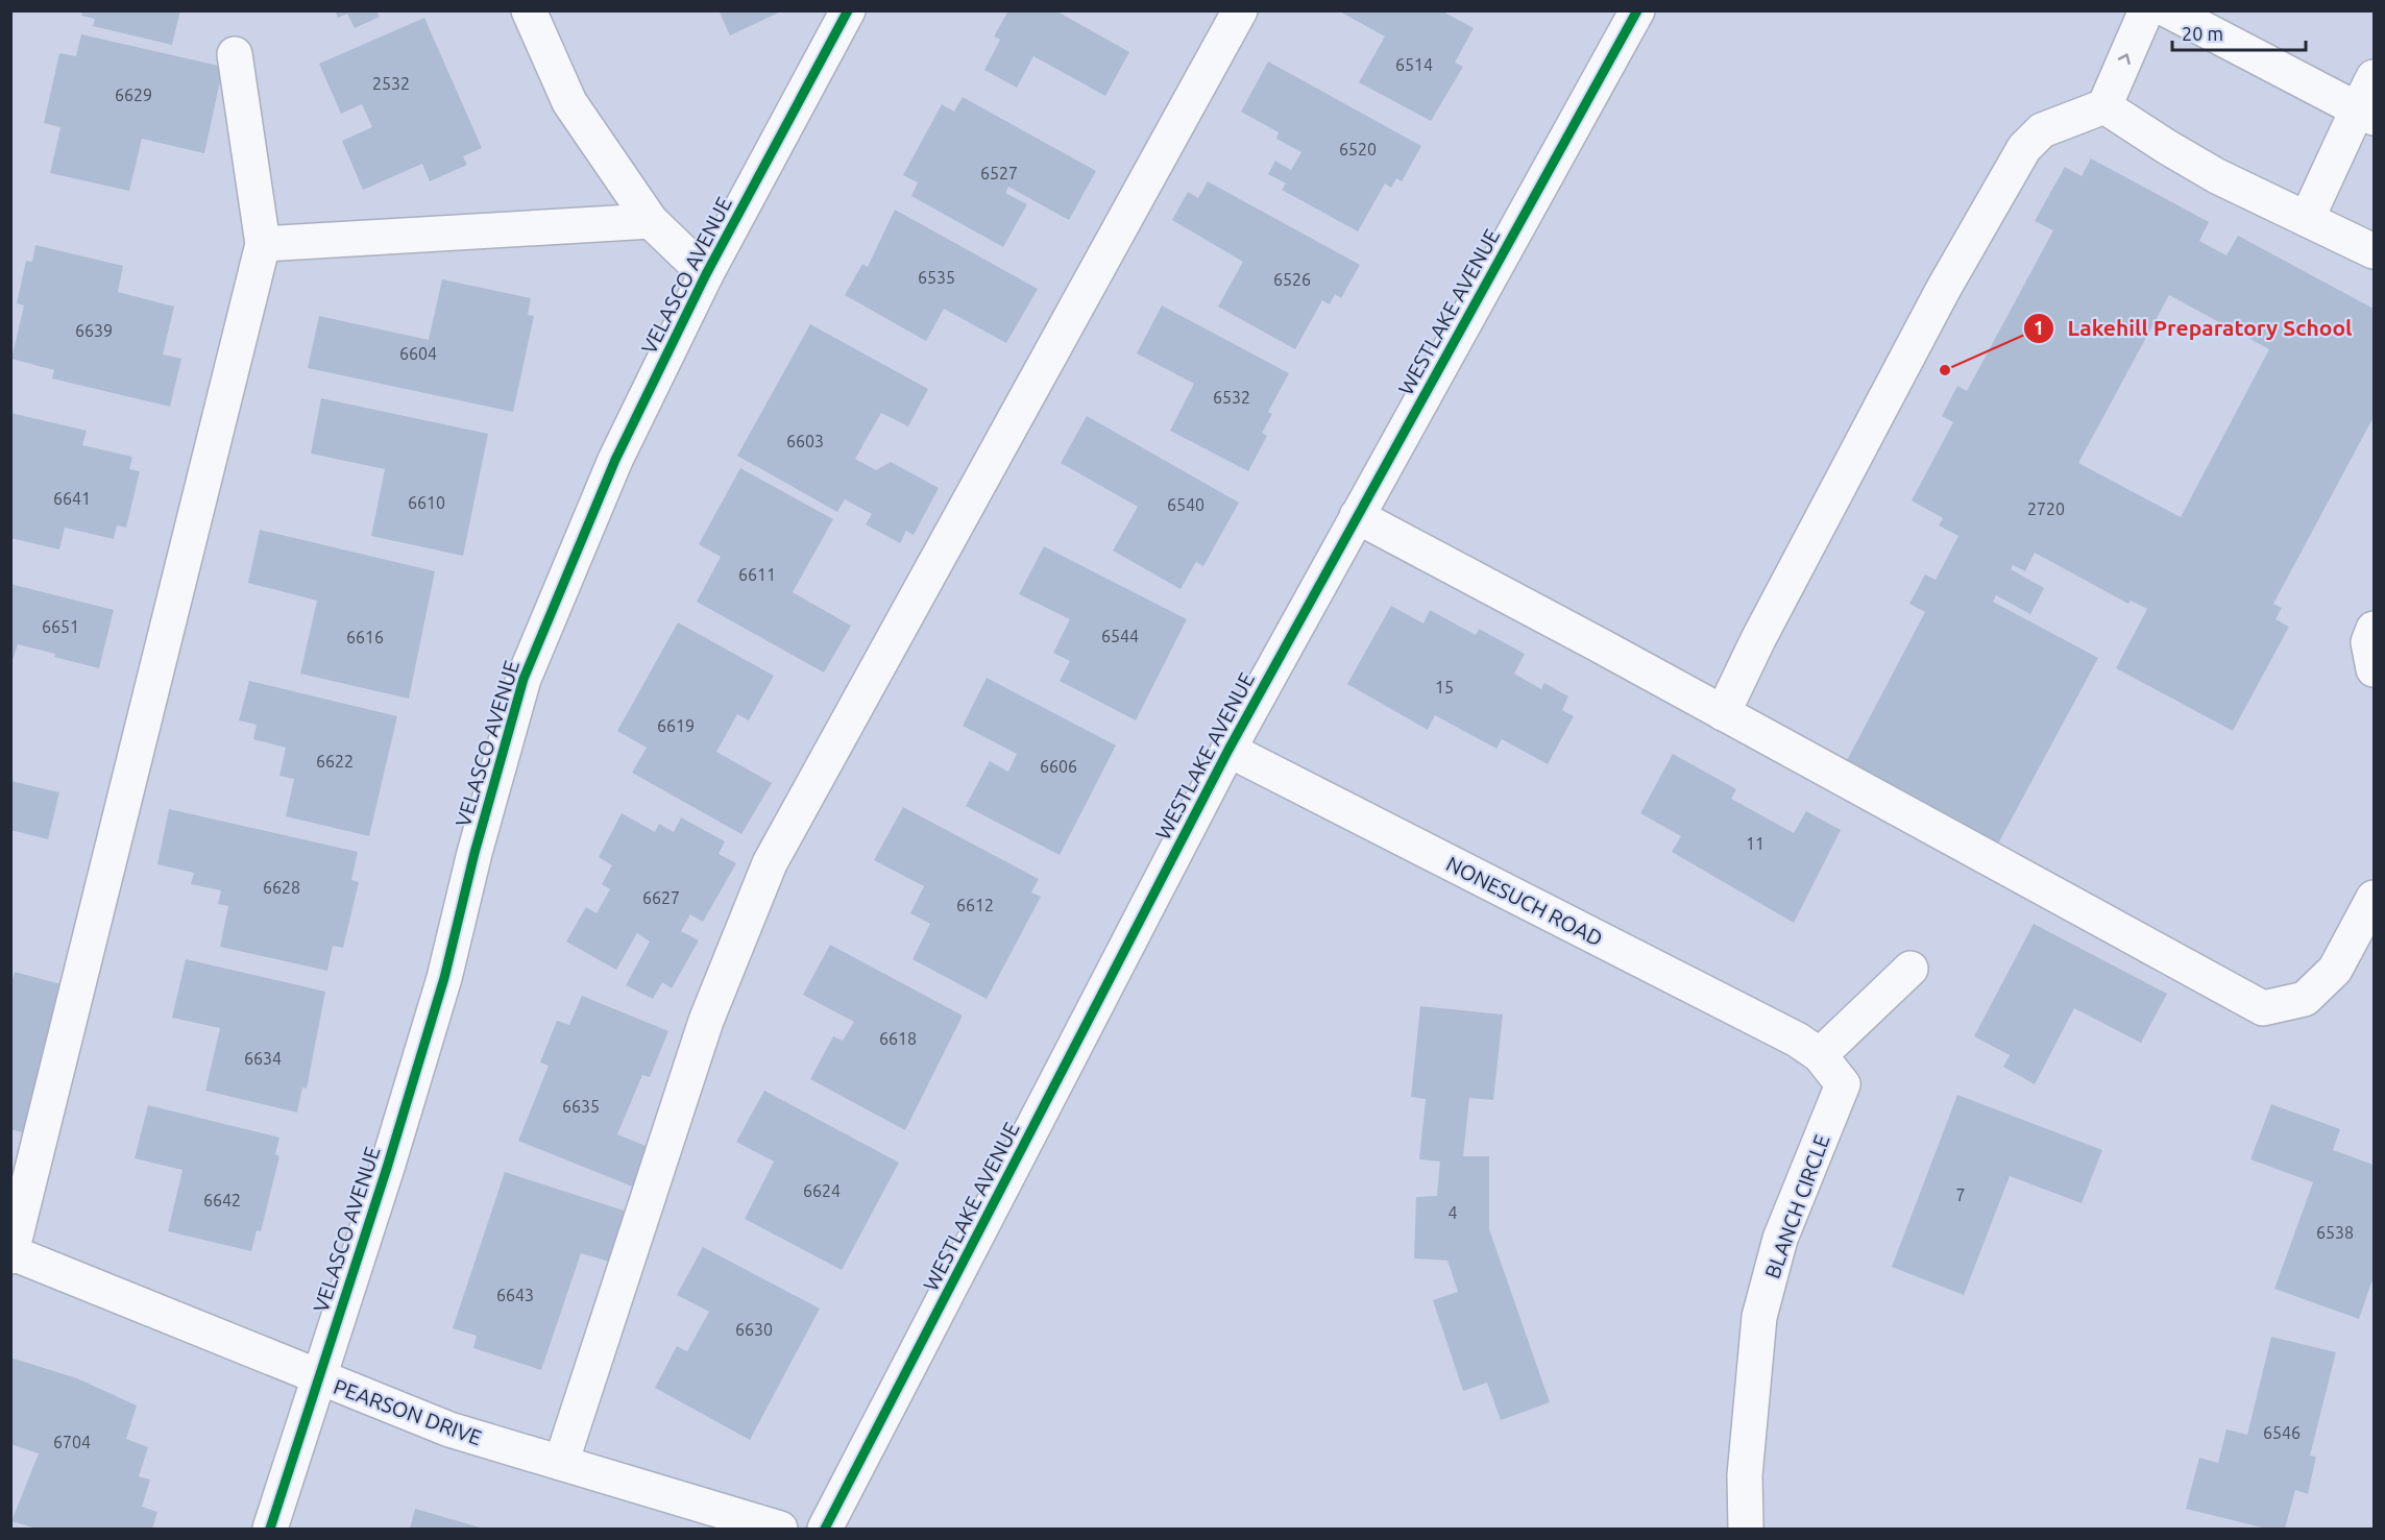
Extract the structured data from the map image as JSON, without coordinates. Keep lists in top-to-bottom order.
{
  "streets": {
    "street": [
      "VELASCO AVENUE",
      "WESTLAKE AVENUE",
      "NONESUCH ROAD",
      "BLANCH CIRCLE",
      "PEARSON DRIVE"
    ]
  },
  "crossings": [
    ["VELASCO AVENUE", "PEARSON DRIVE"],
    ["WESTLAKE AVENUE", "NONESUCH ROAD"],
    ["NONESUCH ROAD", "BLANCH CIRCLE"]
  ],
  "places": ["Lakehill Preparatory School"],
  "house_numbers": [
    "6514",
    "2532",
    "6629",
    "6520",
    "6527",
    "6535",
    "6526",
    "6639",
    "6604",
    "6532",
    "6603",
    "6641",
    "6610",
    "6540",
    "2720",
    "6611",
    "6651",
    "6544",
    "6616",
    "15",
    "6619",
    "6622",
    "6606",
    "11",
    "6628",
    "6627",
    "6612",
    "6618",
    "6634",
    "6635",
    "6624",
    "7",
    "6642",
    "4",
    "6538",
    "6643",
    "6630",
    "6546",
    "6704"
  ],
  "scale_bar": "20 m"
}
